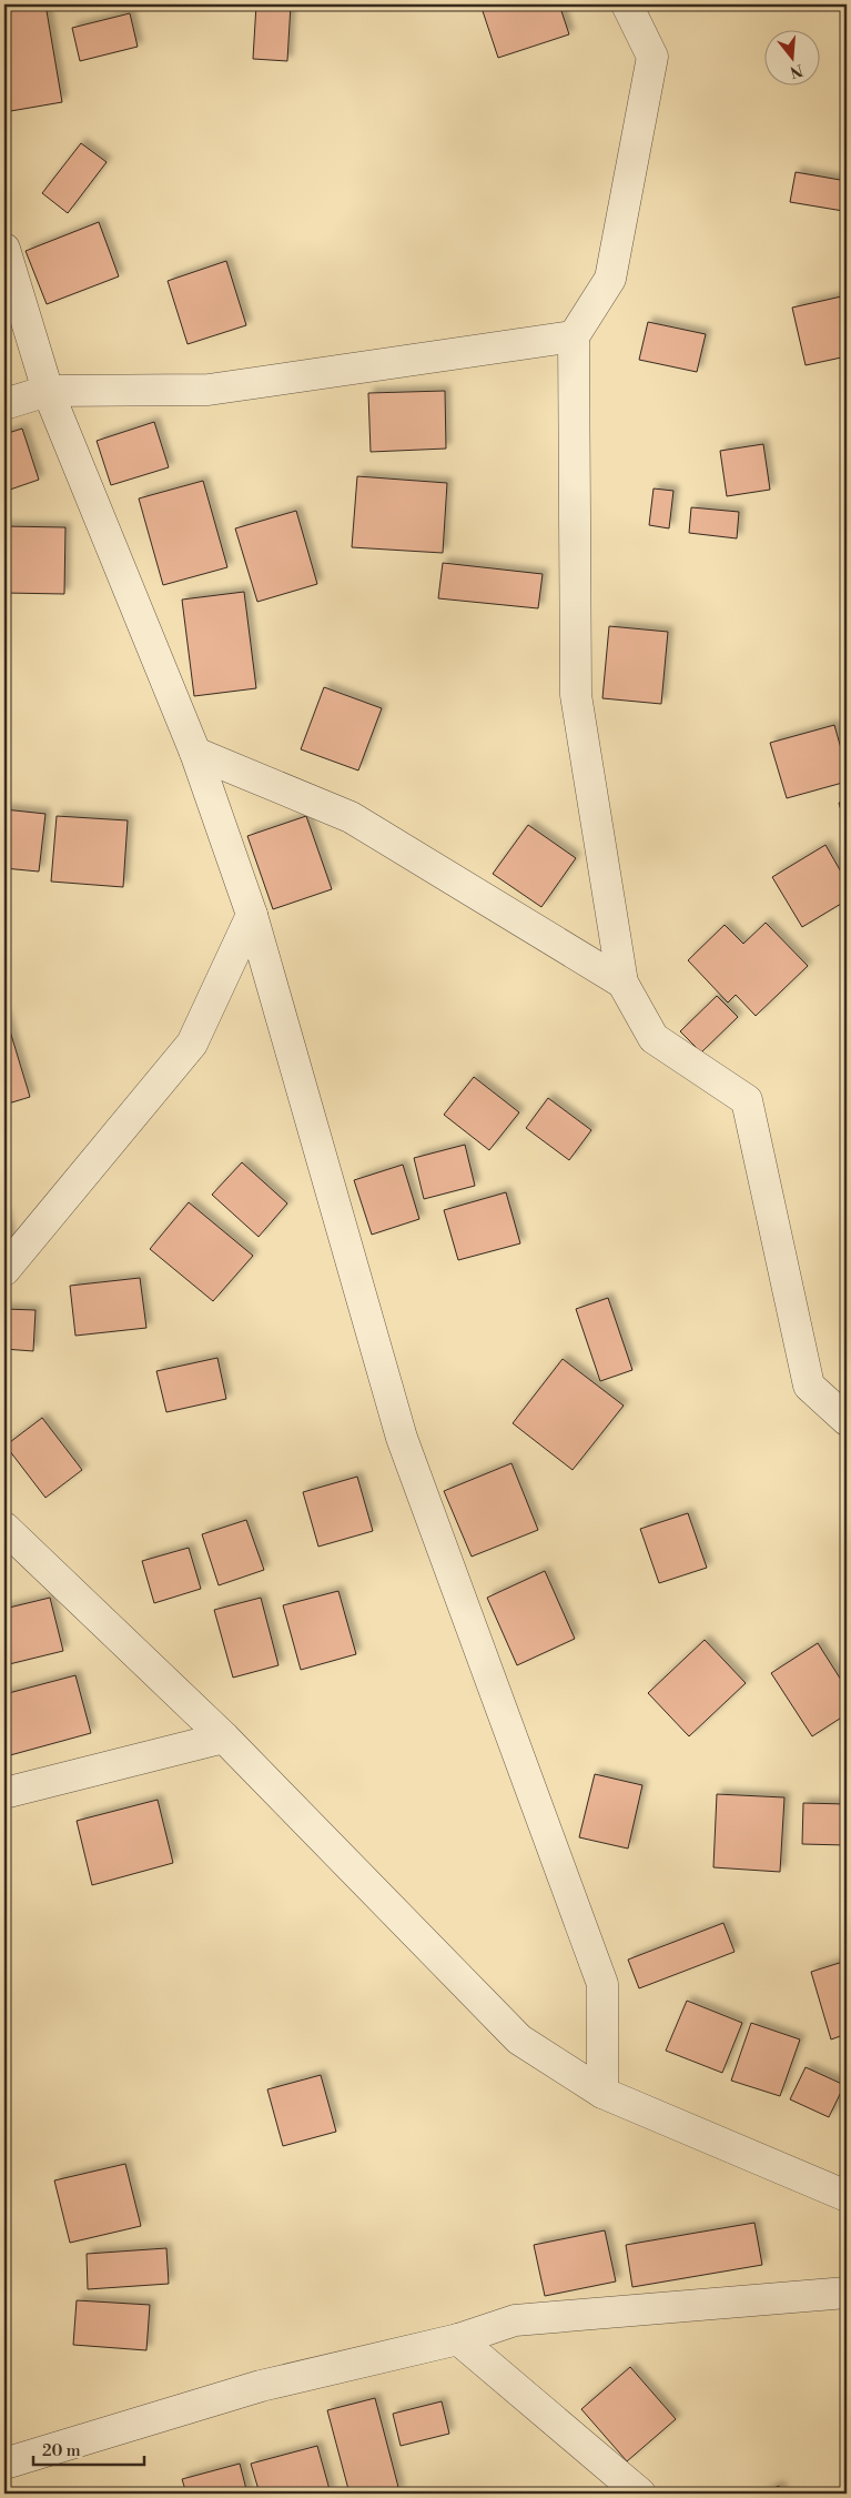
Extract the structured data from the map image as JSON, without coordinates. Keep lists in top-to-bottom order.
{
  "scale_bar": "20 m",
  "north": "bottom"
}
